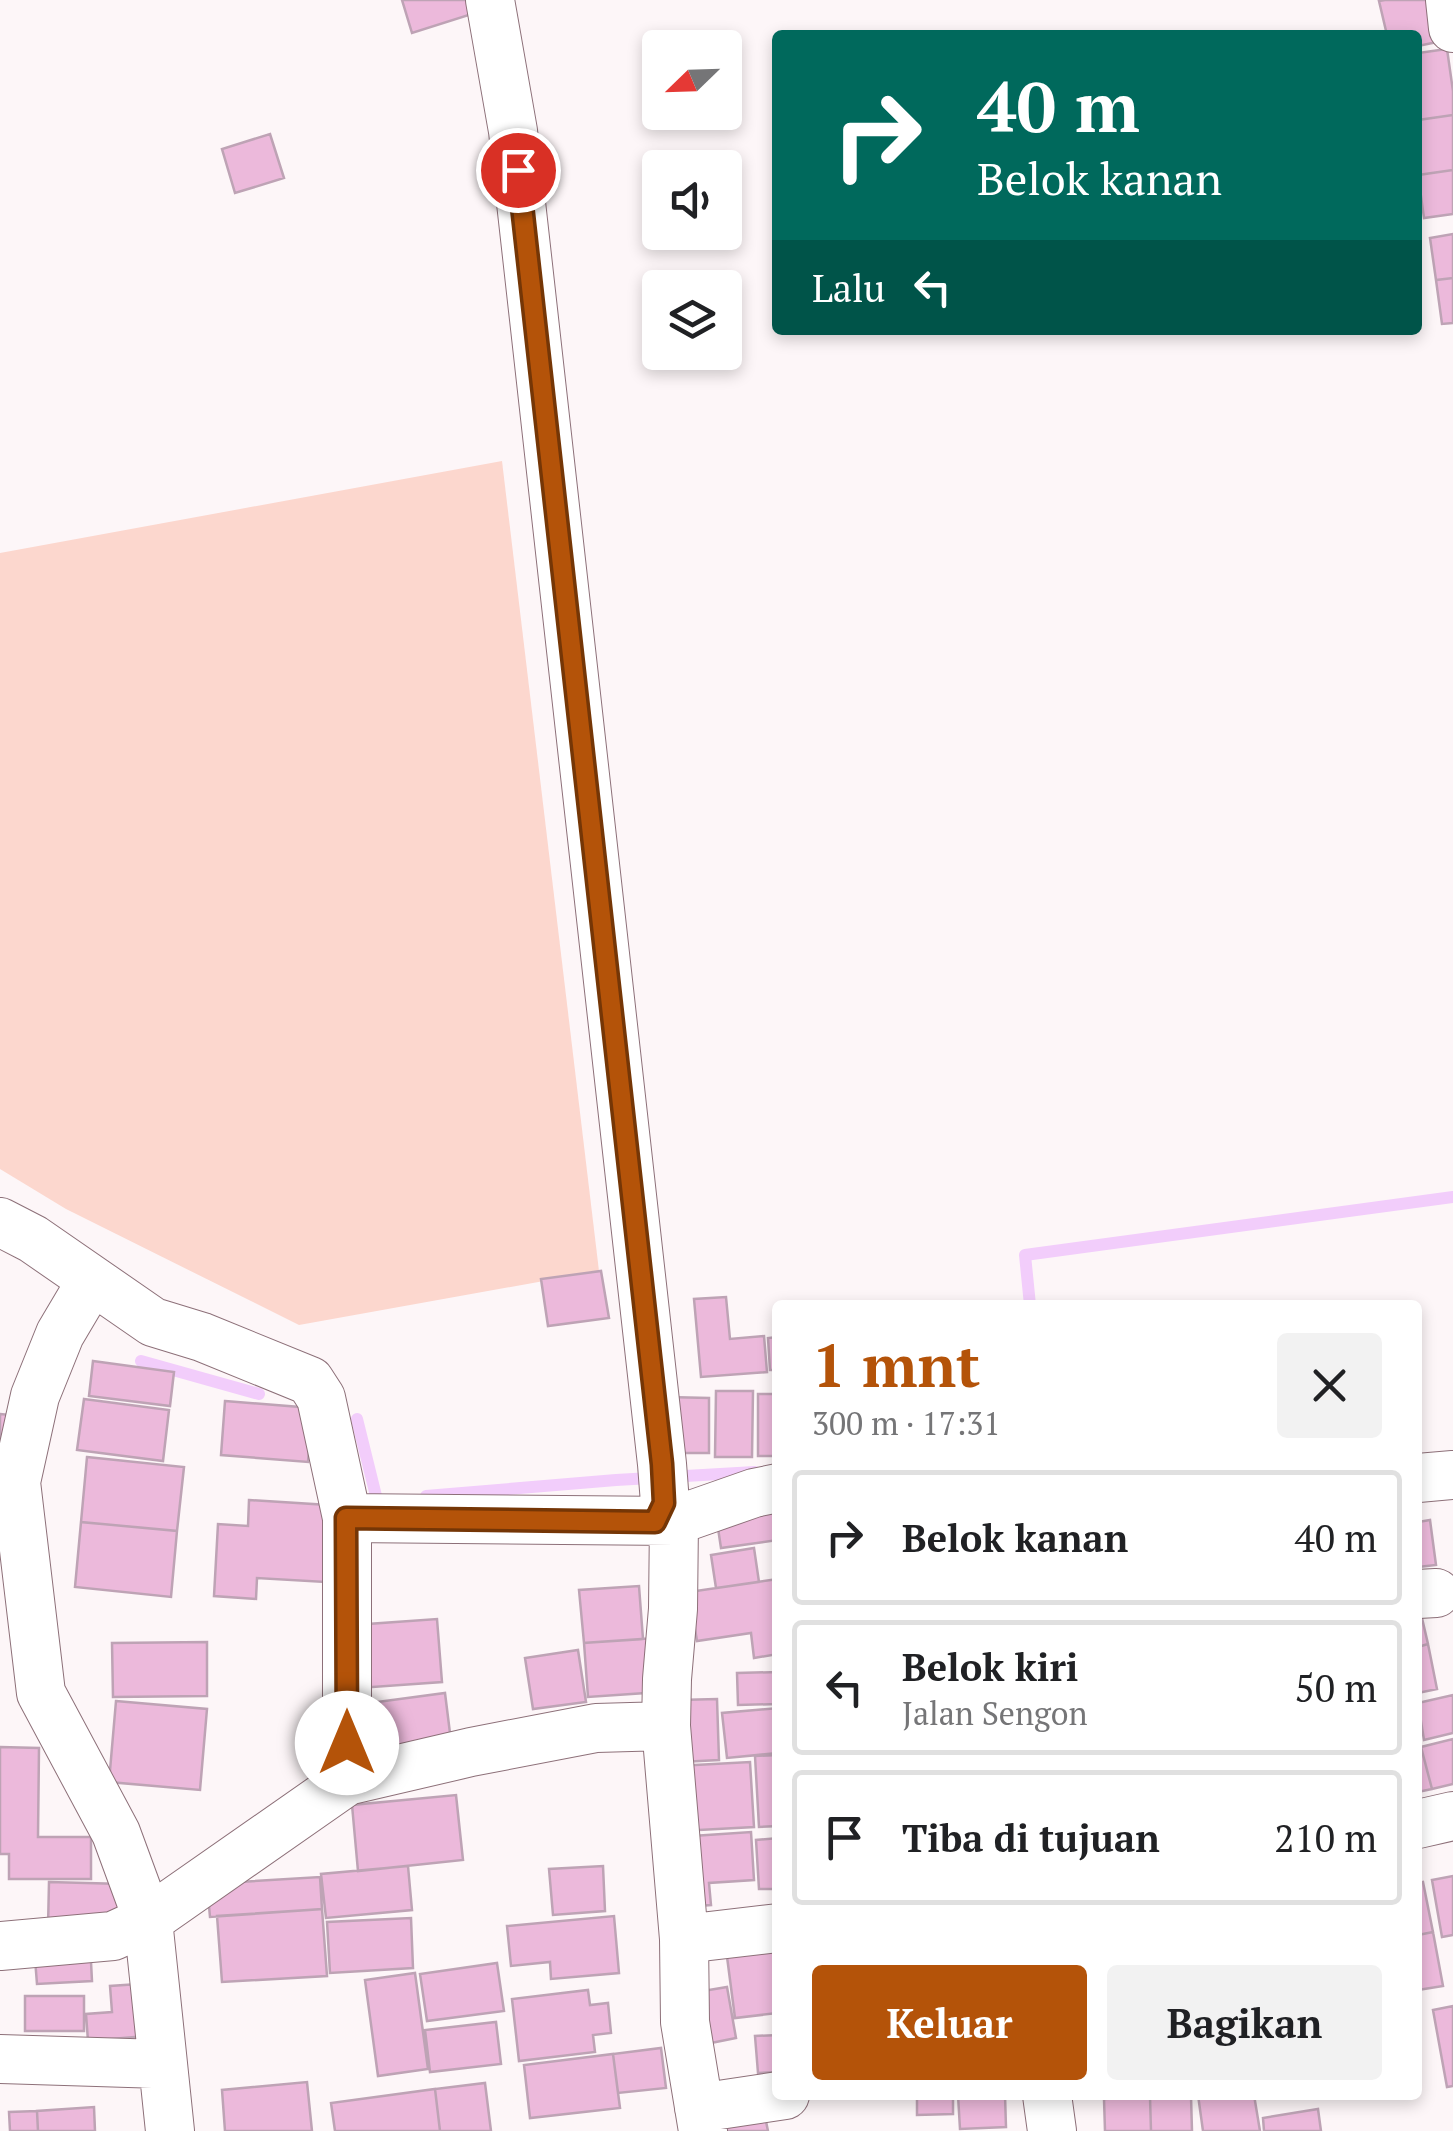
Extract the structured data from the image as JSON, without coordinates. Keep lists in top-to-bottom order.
{
  "north": "bottom left",
  "page": {
    "turn": ["40 m", "Belok kanan"],
    "then": "Lalu",
    "heading": ["1 mnt", "300 m · 17:31"],
    "list": [
      {
        "name": "Belok kanan",
        "value": "40 m"
      },
      {
        "name": "Belok kiri",
        "note": "Jalan Sengon",
        "value": "50 m"
      },
      {
        "name": "Tiba di tujuan",
        "value": "210 m"
      }
    ],
    "buttons": ["Keluar", "Bagikan"]
  }
}
